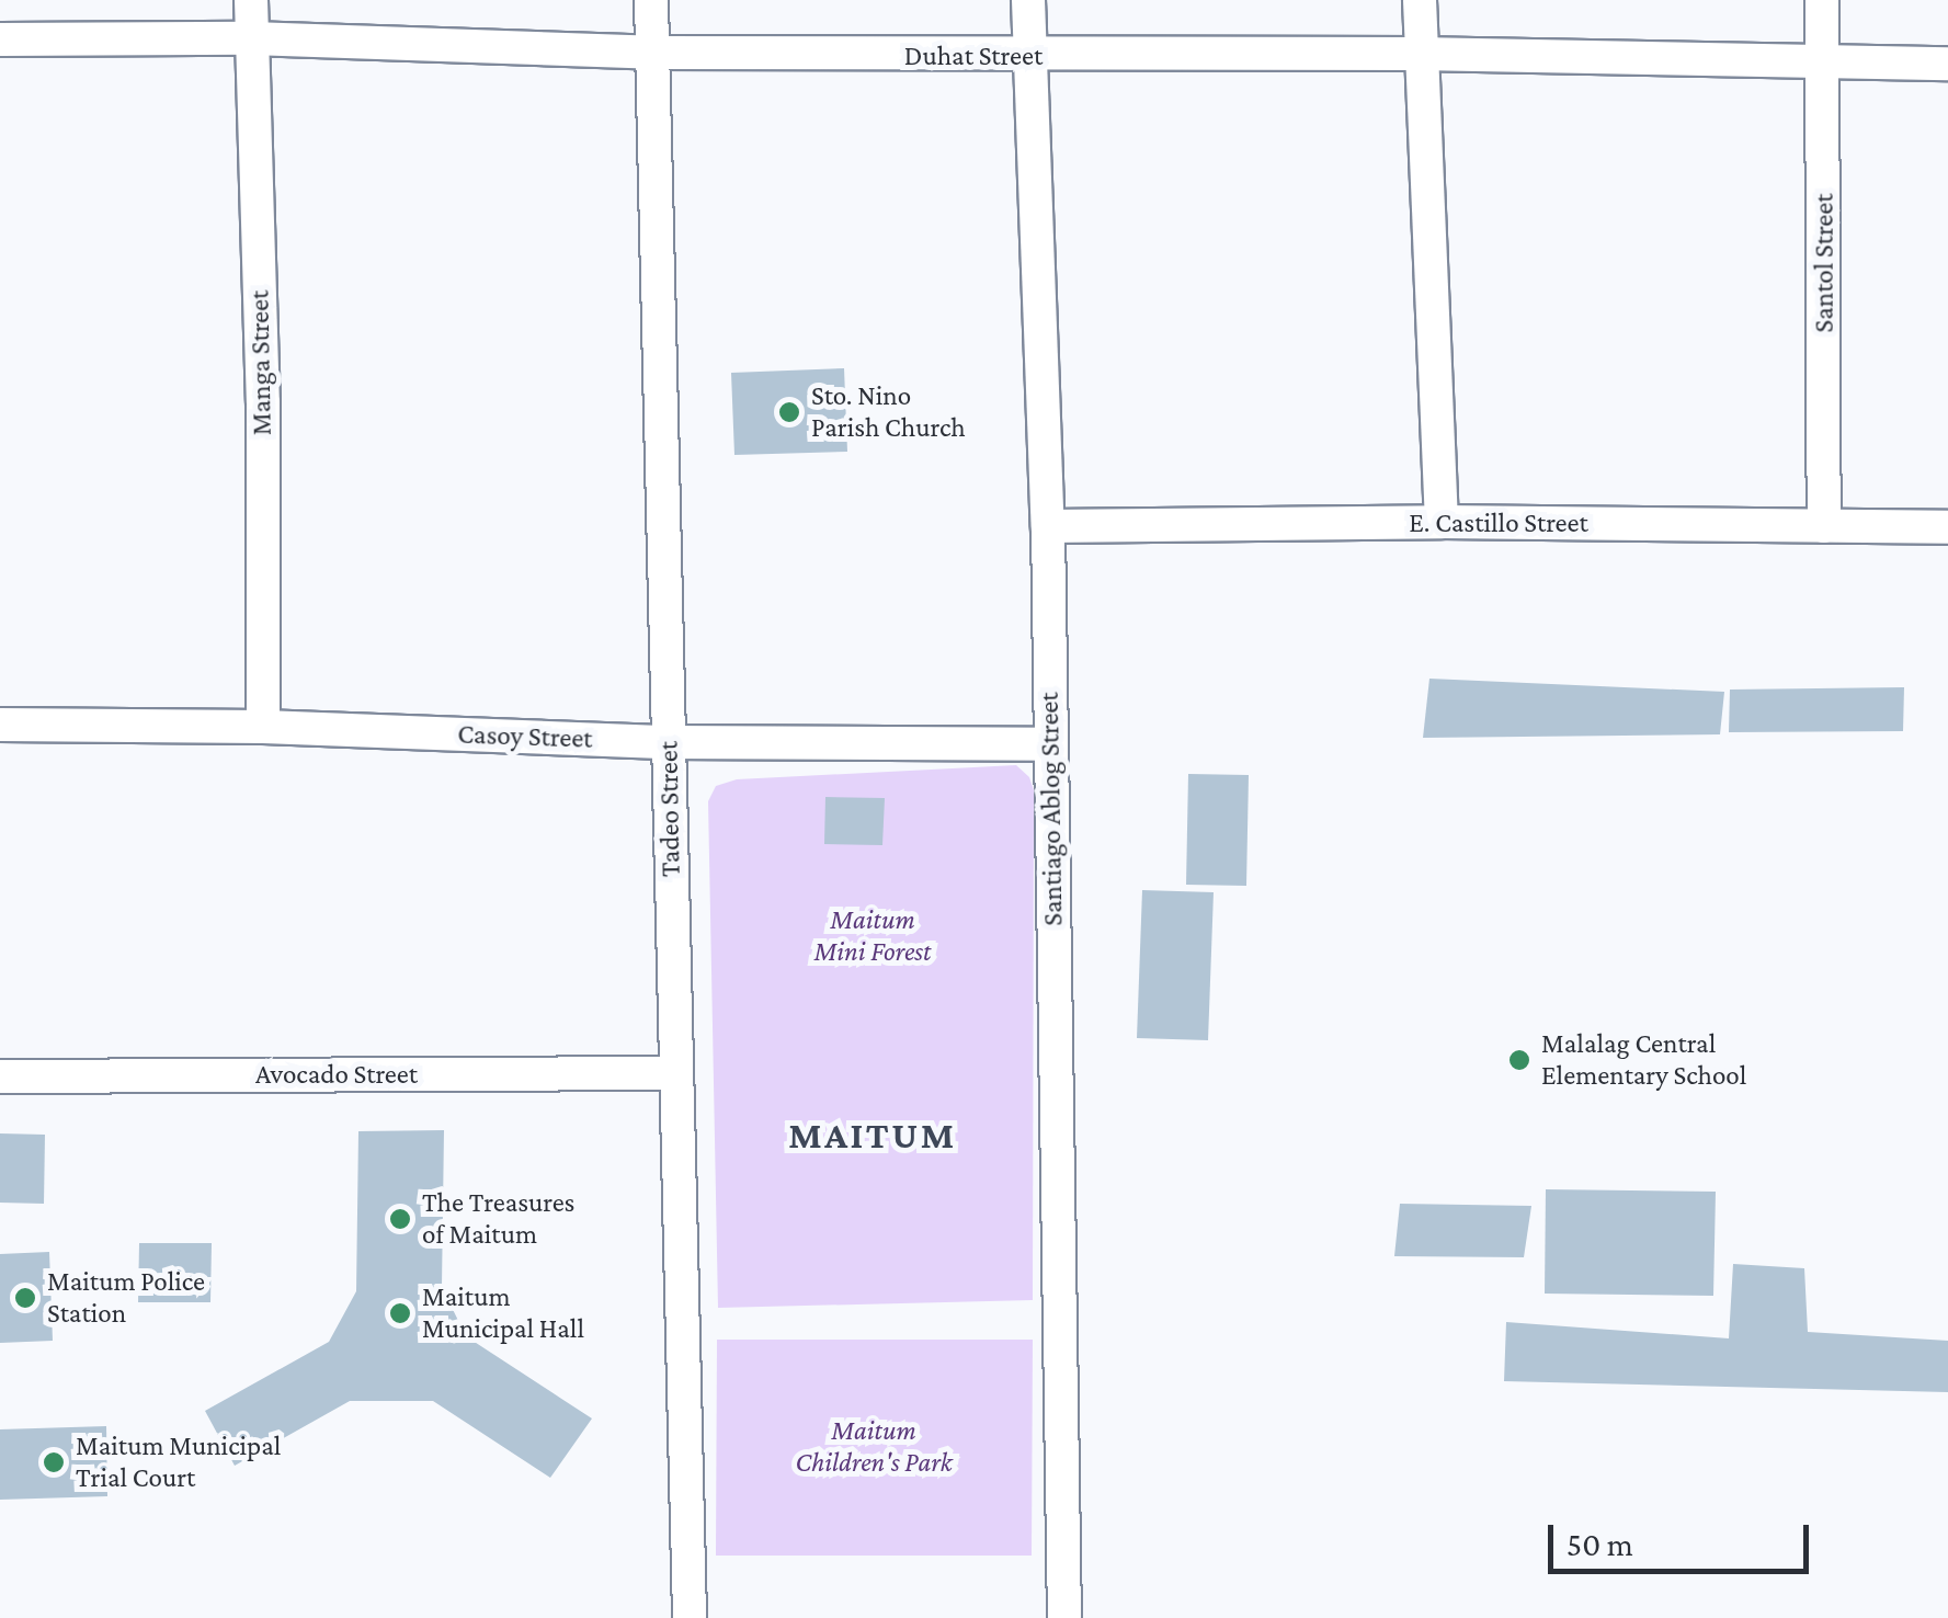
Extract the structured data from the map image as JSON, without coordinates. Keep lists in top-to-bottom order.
{
  "streets": {
    "street": [
      "Duhat Street",
      "Santol Street",
      "Manga Street",
      "E. Castillo Street",
      "Casoy Street",
      "Tadeo Street",
      "Santiago Ablog Street",
      "Avocado Street"
    ]
  },
  "crossings": [
    ["Duhat Street", "Santol Street"],
    ["Duhat Street", "Manga Street"],
    ["Duhat Street", "Tadeo Street"],
    ["Duhat Street", "Santiago Ablog Street"],
    ["Santol Street", "E. Castillo Street"],
    ["Manga Street", "Casoy Street"],
    ["E. Castillo Street", "Santiago Ablog Street"],
    ["Casoy Street", "Tadeo Street"],
    ["Casoy Street", "Santiago Ablog Street"],
    ["Tadeo Street", "Avocado Street"]
  ],
  "districts": ["MAITUM"],
  "parks": ["Maitum Mini Forest", "Maitum Children's Park"],
  "places": [
    "Sto. Nino Parish Church",
    "Malalag Central Elementary School",
    "The Treasures of Maitum",
    "Maitum Police Station",
    "Maitum Municipal Hall",
    "Maitum Municipal Trial Court"
  ],
  "scale_bar": "50 m"
}
